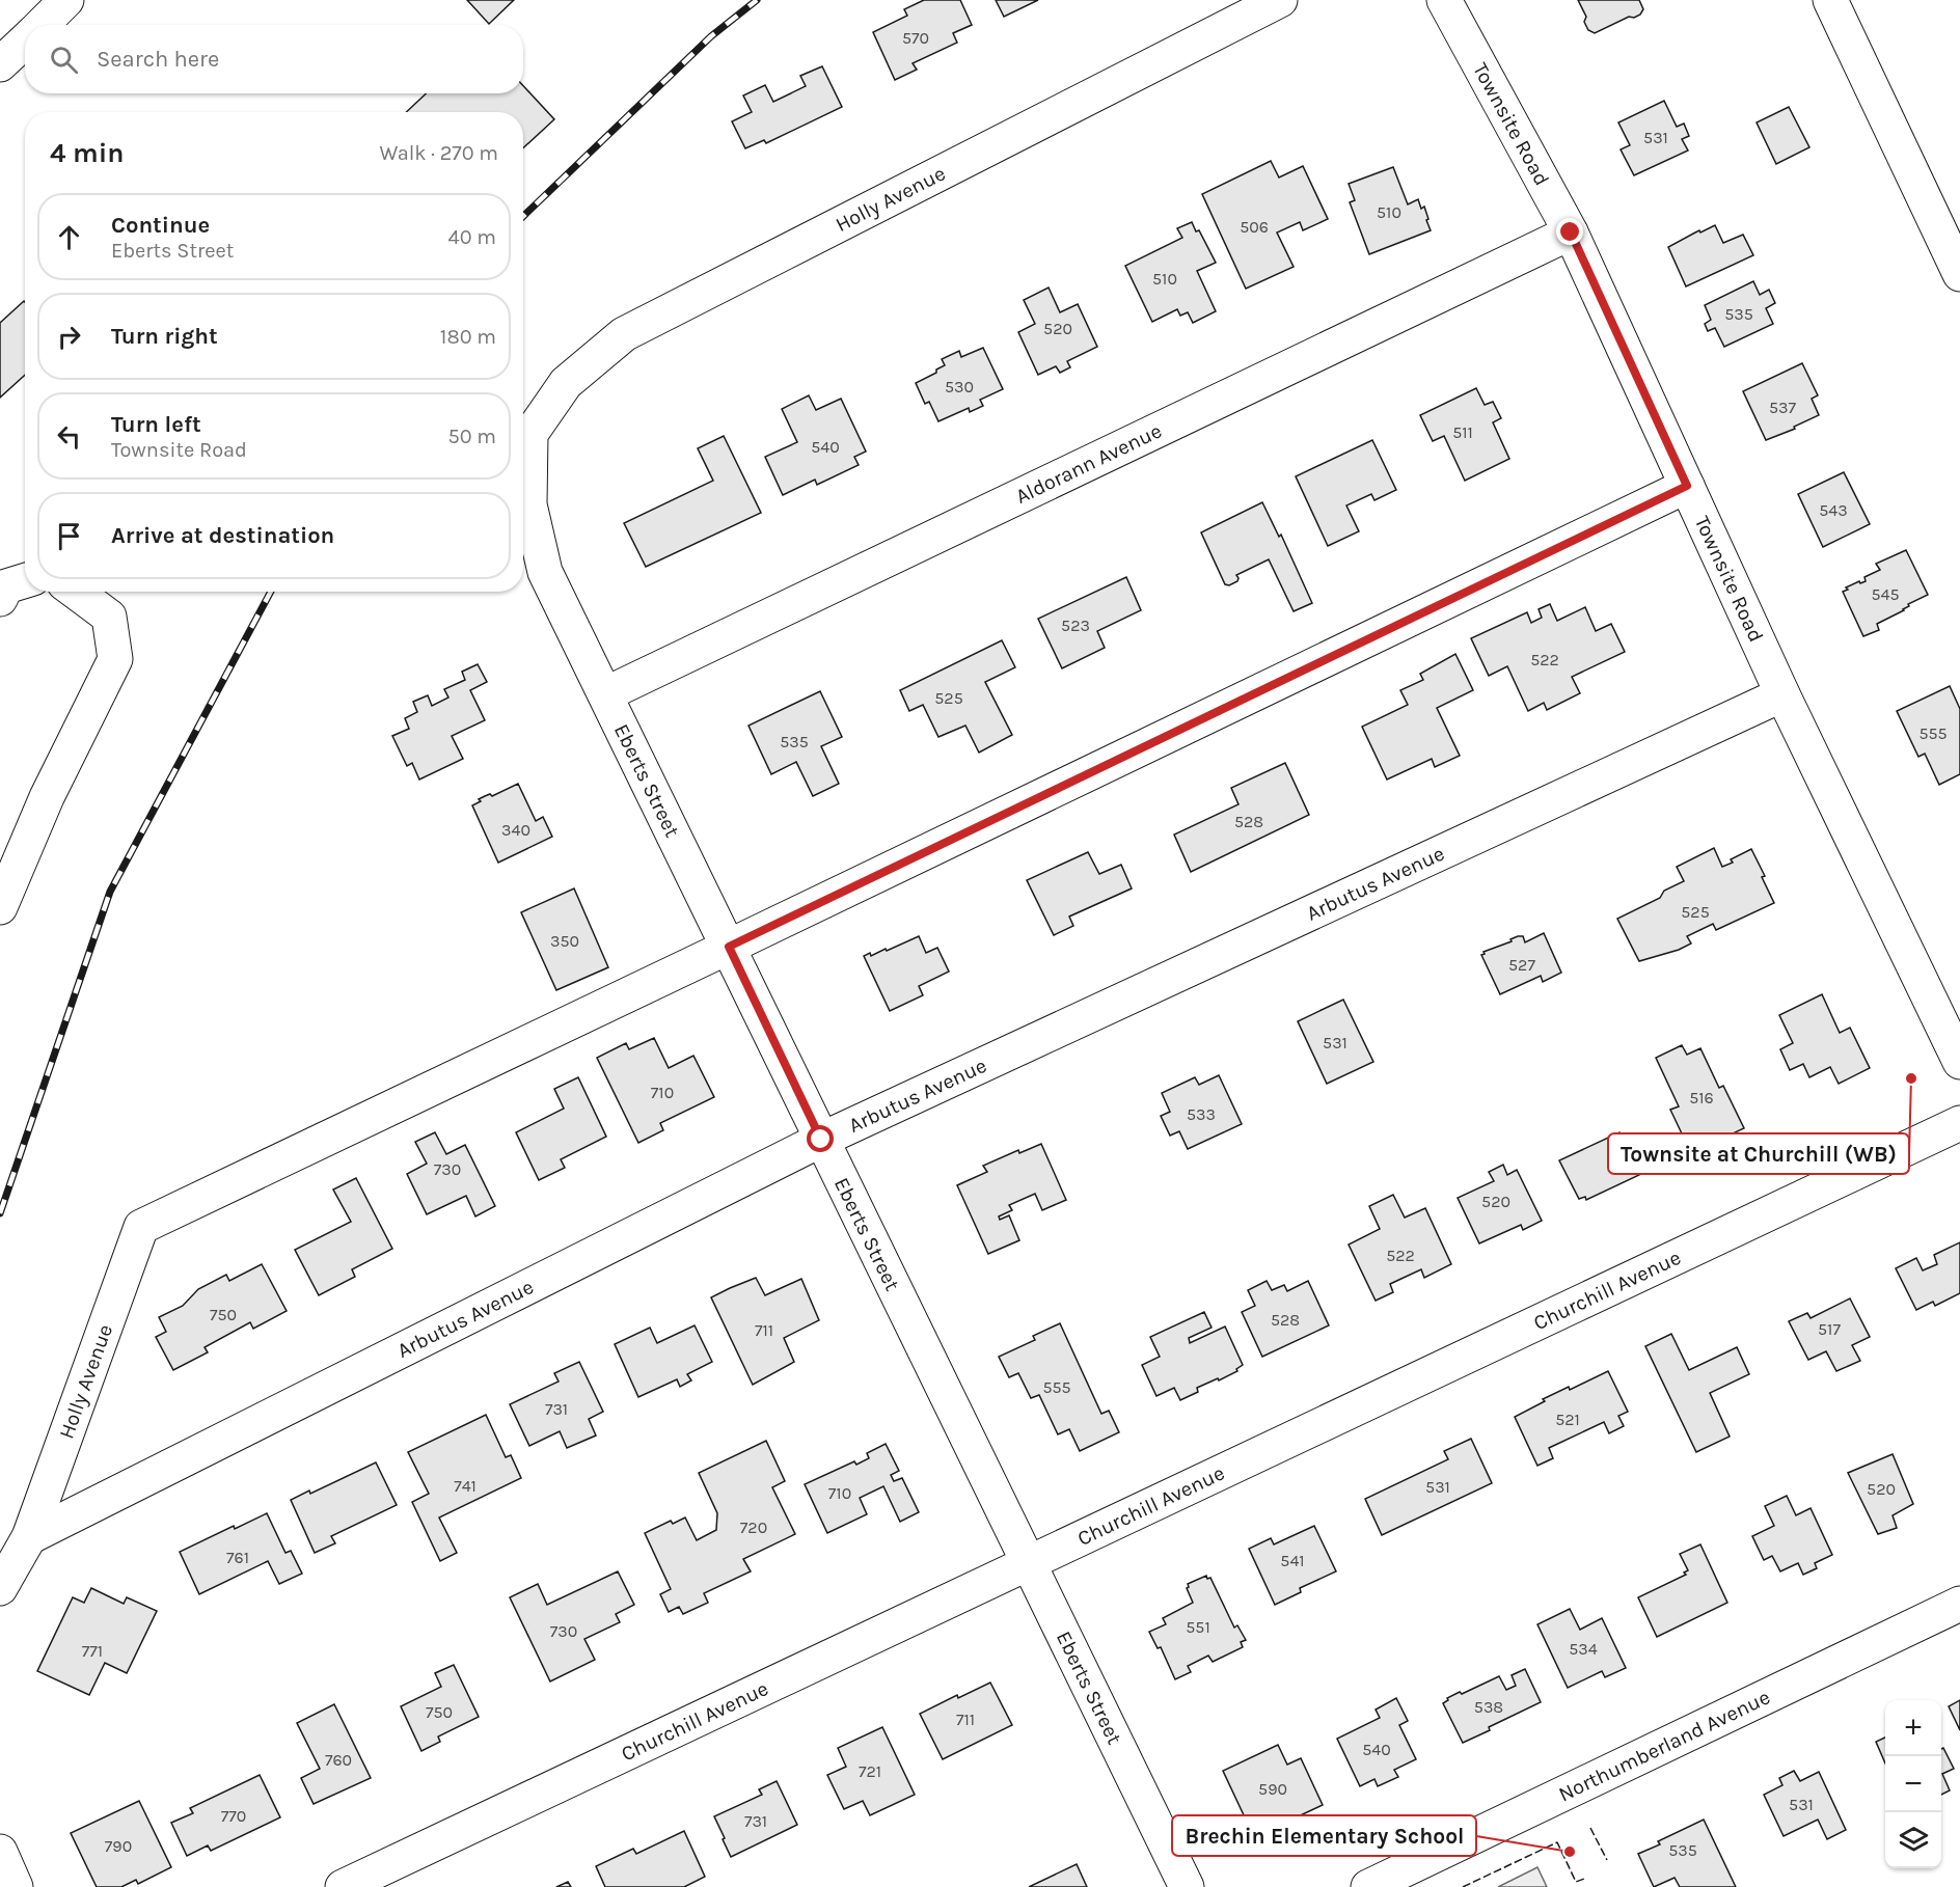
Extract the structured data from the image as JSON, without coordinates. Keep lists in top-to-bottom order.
{
  "streets": {
    "street": [
      "Townsite Road",
      "Holly Avenue",
      "Aldorann Avenue",
      "Eberts Street",
      "Arbutus Avenue",
      "Churchill Avenue",
      "Northumberland Avenue"
    ]
  },
  "crossings": [
    ["Townsite Road", "Aldorann Avenue"],
    ["Townsite Road", "Arbutus Avenue"],
    ["Holly Avenue", "Eberts Street"],
    ["Holly Avenue", "Arbutus Avenue"],
    ["Aldorann Avenue", "Eberts Street"],
    ["Eberts Street", "Arbutus Avenue"],
    ["Eberts Street", "Churchill Avenue"]
  ],
  "places": ["Townsite at Churchill (WB)", "Brechin Elementary School"],
  "house_numbers": [
    "570",
    "531",
    "510",
    "506",
    "510",
    "535",
    "520",
    "530",
    "537",
    "511",
    "540",
    "543",
    "545",
    "523",
    "522",
    "525",
    "555",
    "535",
    "528",
    "340",
    "525",
    "350",
    "527",
    "531",
    "710",
    "516",
    "533",
    "730",
    "520",
    "522",
    "750",
    "528",
    "517",
    "711",
    "555",
    "731",
    "521",
    "741",
    "531",
    "520",
    "710",
    "720",
    "761",
    "541",
    "551",
    "730",
    "534",
    "771",
    "538",
    "750",
    "711",
    "540",
    "760",
    "721",
    "590",
    "531",
    "770",
    "731",
    "790",
    "535"
  ],
  "page": {
    "search": "Search here",
    "heading": ["4 min", "Walk · 270 m"],
    "list": [
      ["Continue", "Eberts Street", "40 m"],
      ["Turn right", "180 m"],
      ["Turn left", "Townsite Road", "50 m"],
      "Arrive at destination"
    ],
    "map_buttons": ["+", "−"]
  }
}
